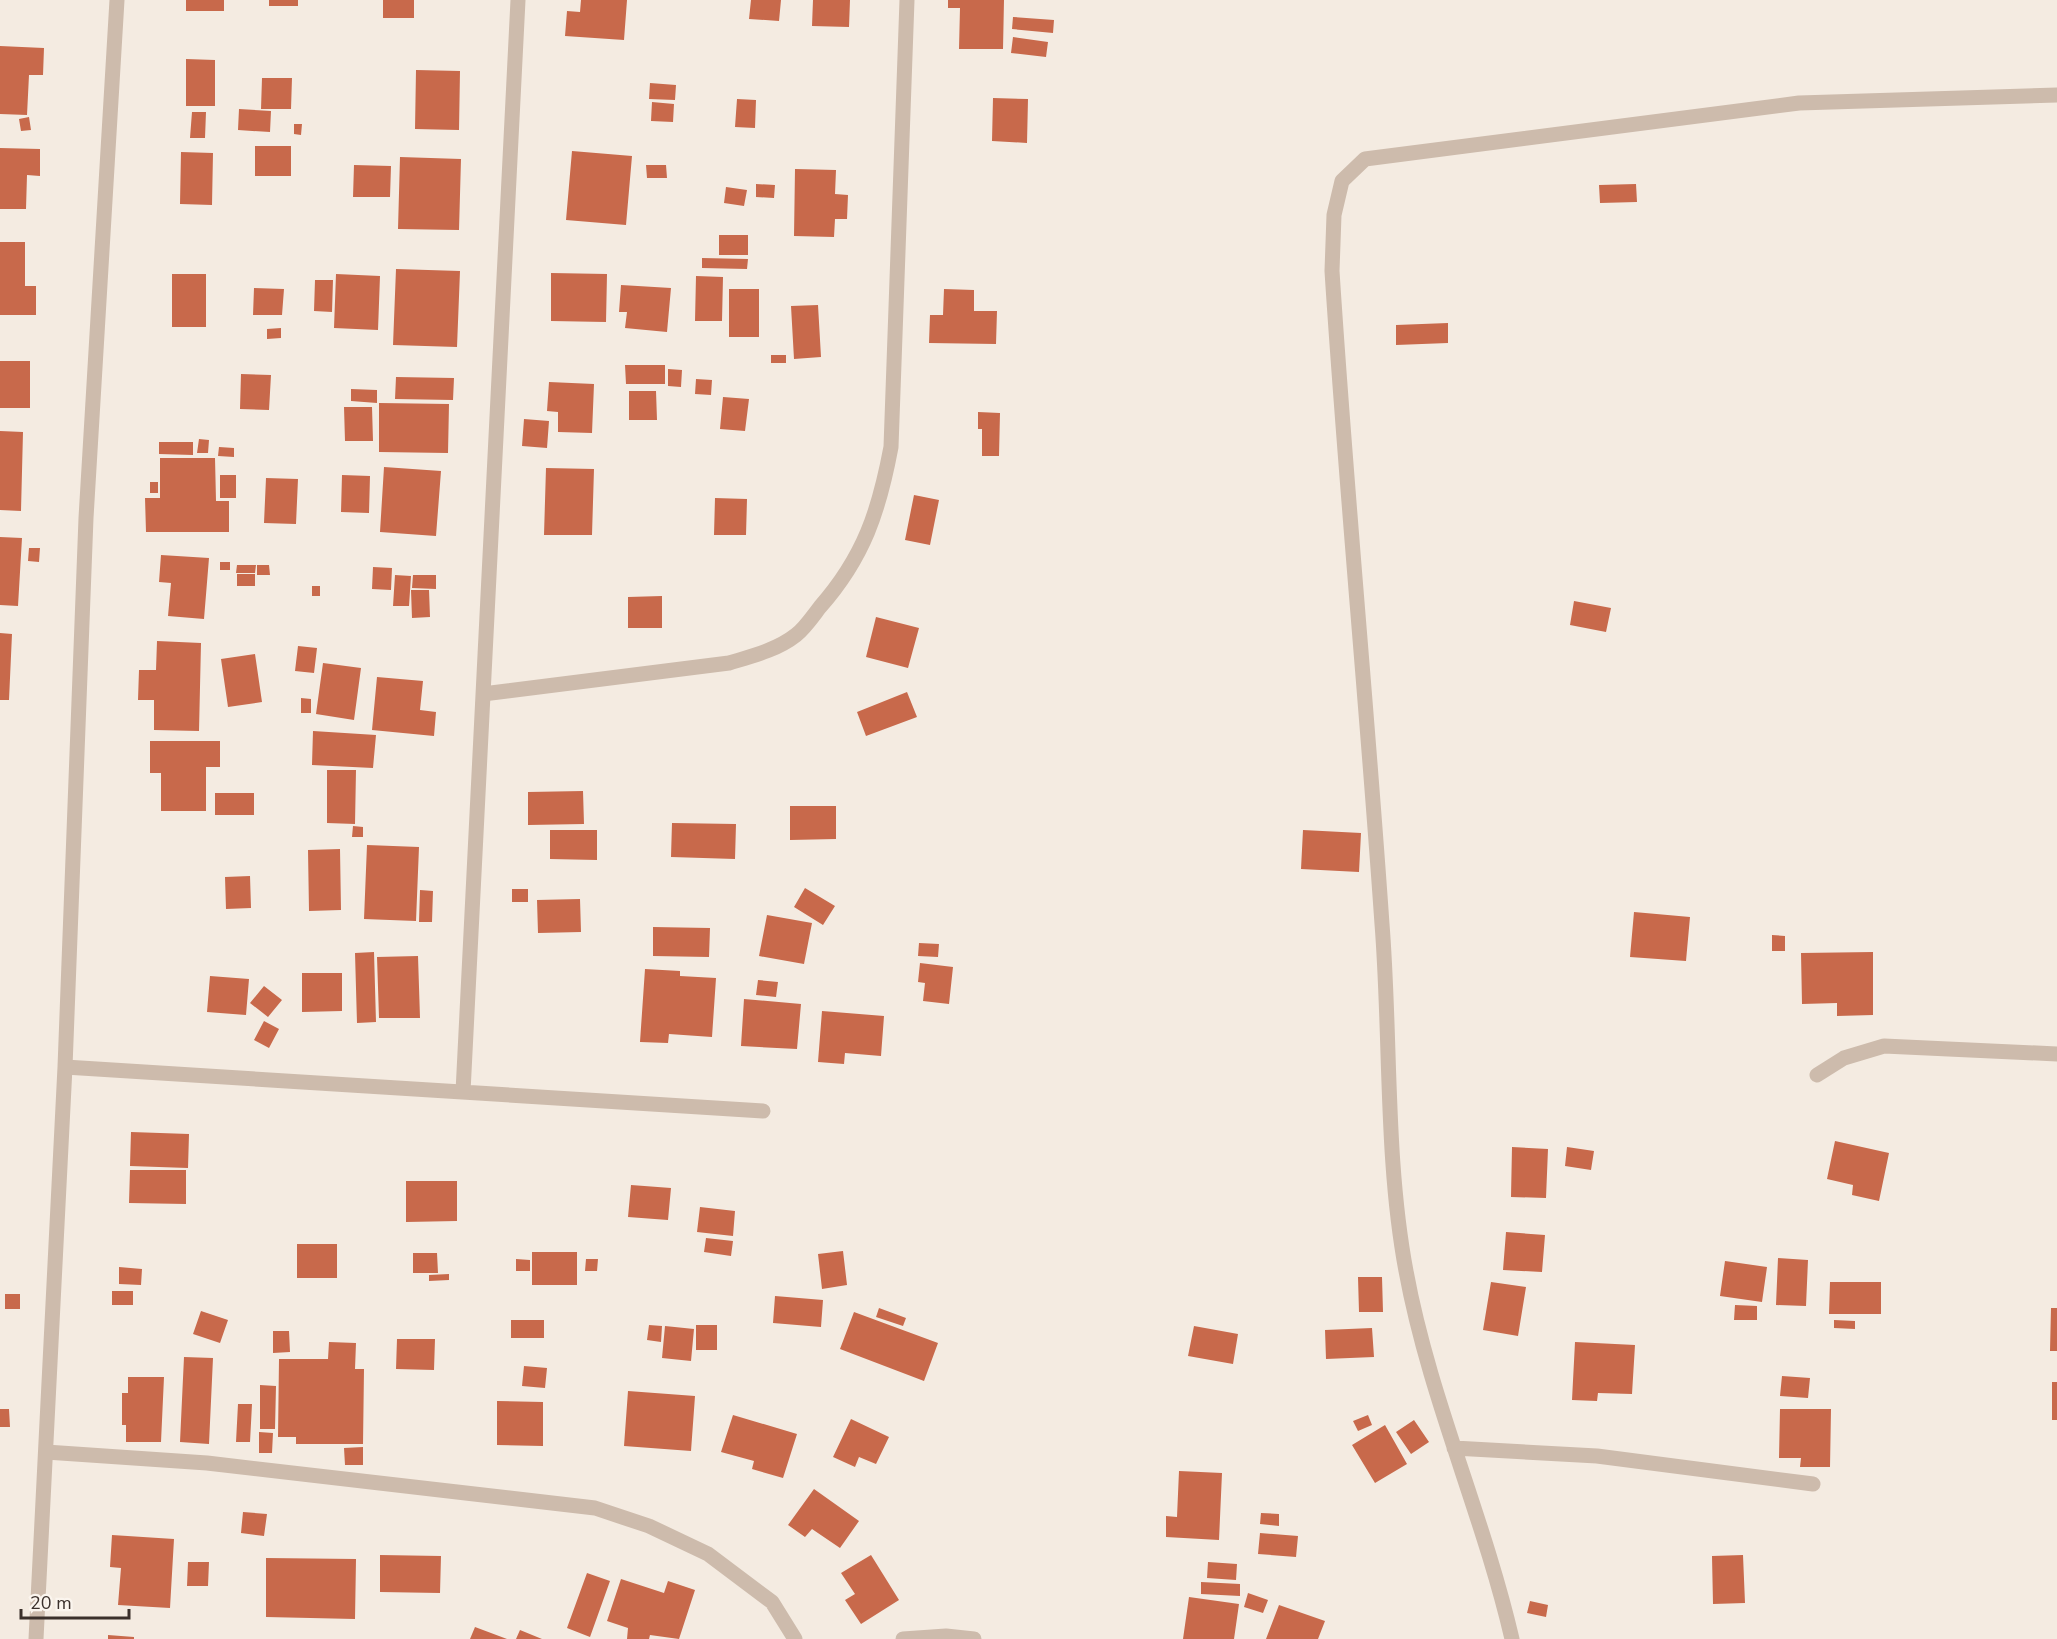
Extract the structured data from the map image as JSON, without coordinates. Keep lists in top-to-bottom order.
{
  "scale_bar": "20 m"
}
